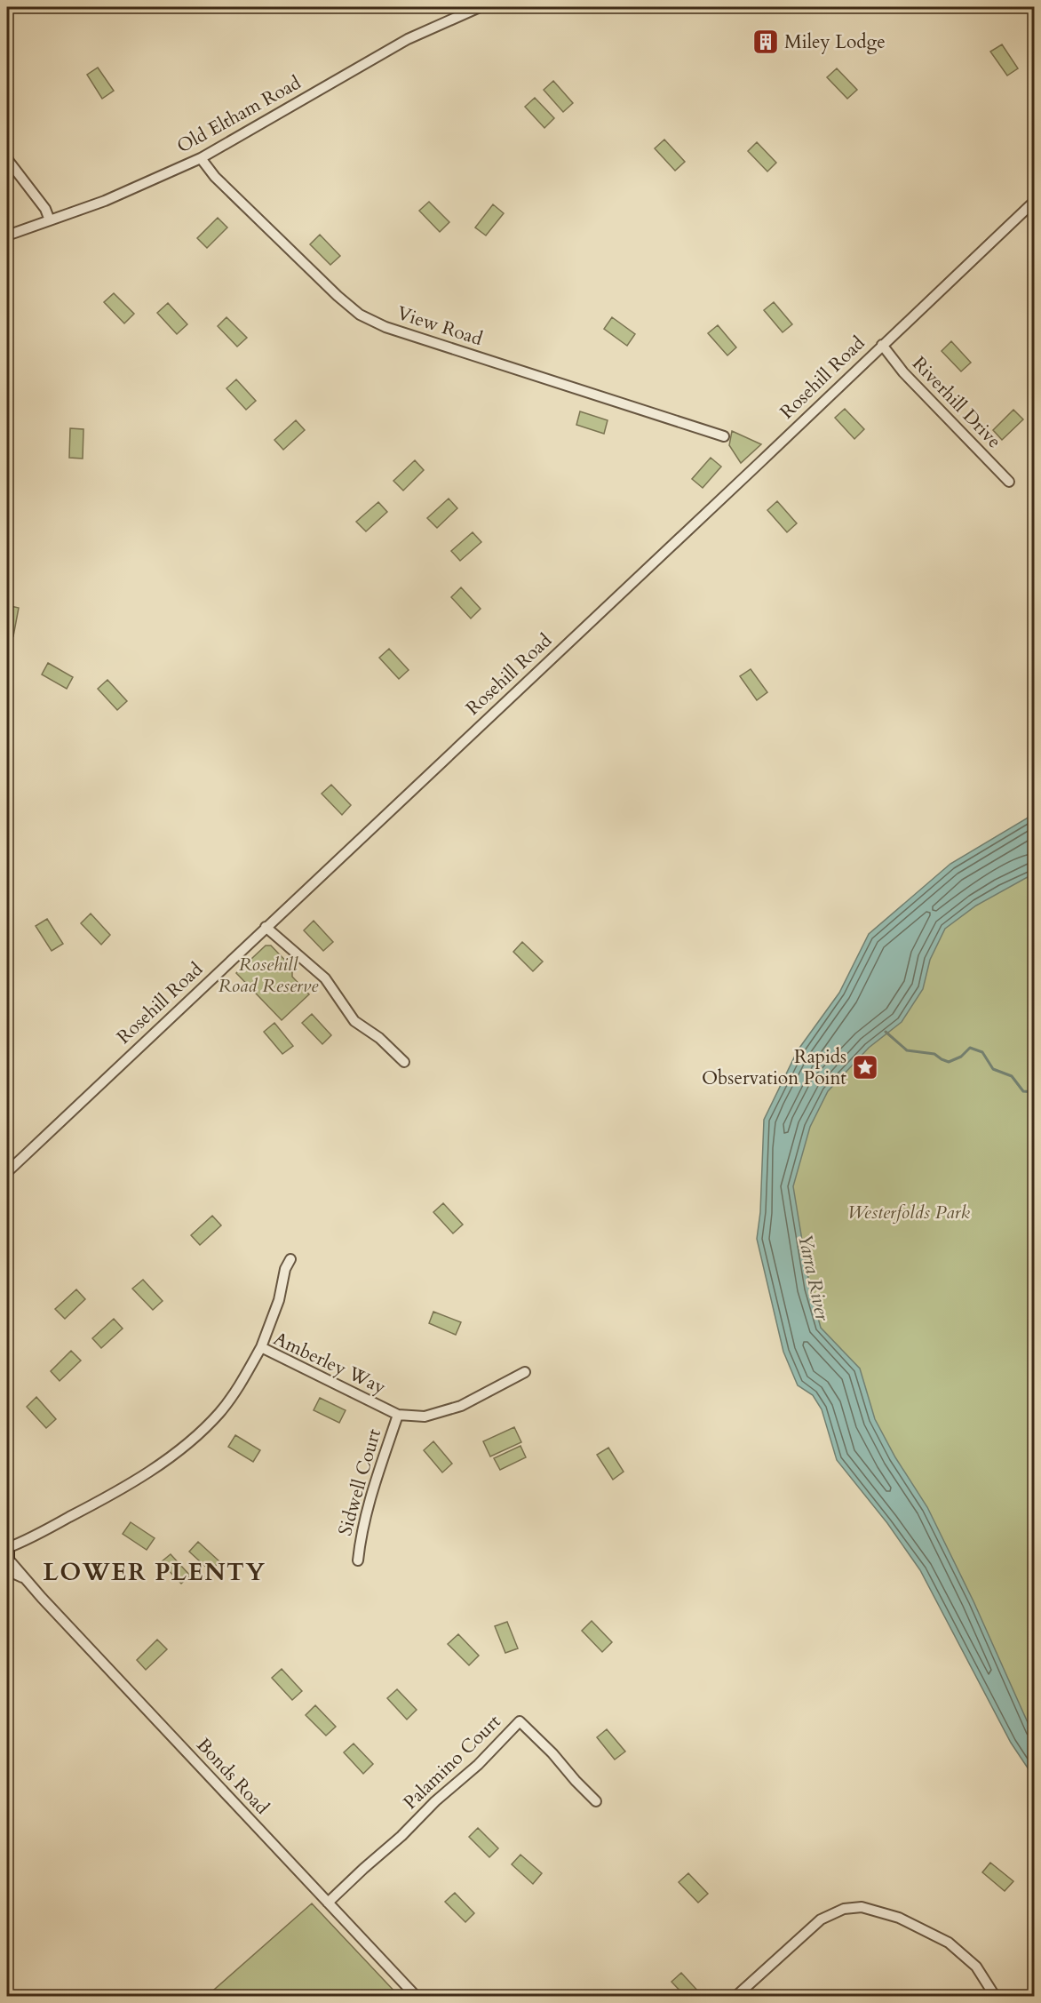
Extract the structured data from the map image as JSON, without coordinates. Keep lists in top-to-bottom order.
{
  "streets": {
    "street": [
      "Old Eltham Road",
      "View Road",
      "Rosehill Road",
      "Riverhill Drive",
      "Amberley Way",
      "Sidwell Court",
      "Palamino Court",
      "Bonds Road"
    ]
  },
  "crossings": [
    ["Old Eltham Road", "View Road"],
    ["Rosehill Road", "Riverhill Drive"],
    ["Amberley Way", "Sidwell Court"],
    ["Amberley Way", "Bonds Road"],
    ["Palamino Court", "Bonds Road"]
  ],
  "districts": ["LOWER PLENTY"],
  "water": ["Yarra River"],
  "parks": ["Rosehill Road Reserve", "Westerfolds Park"],
  "places": {
    "building": ["Miley Lodge"],
    "place": ["Rapids Observation Point"]
  }
}
